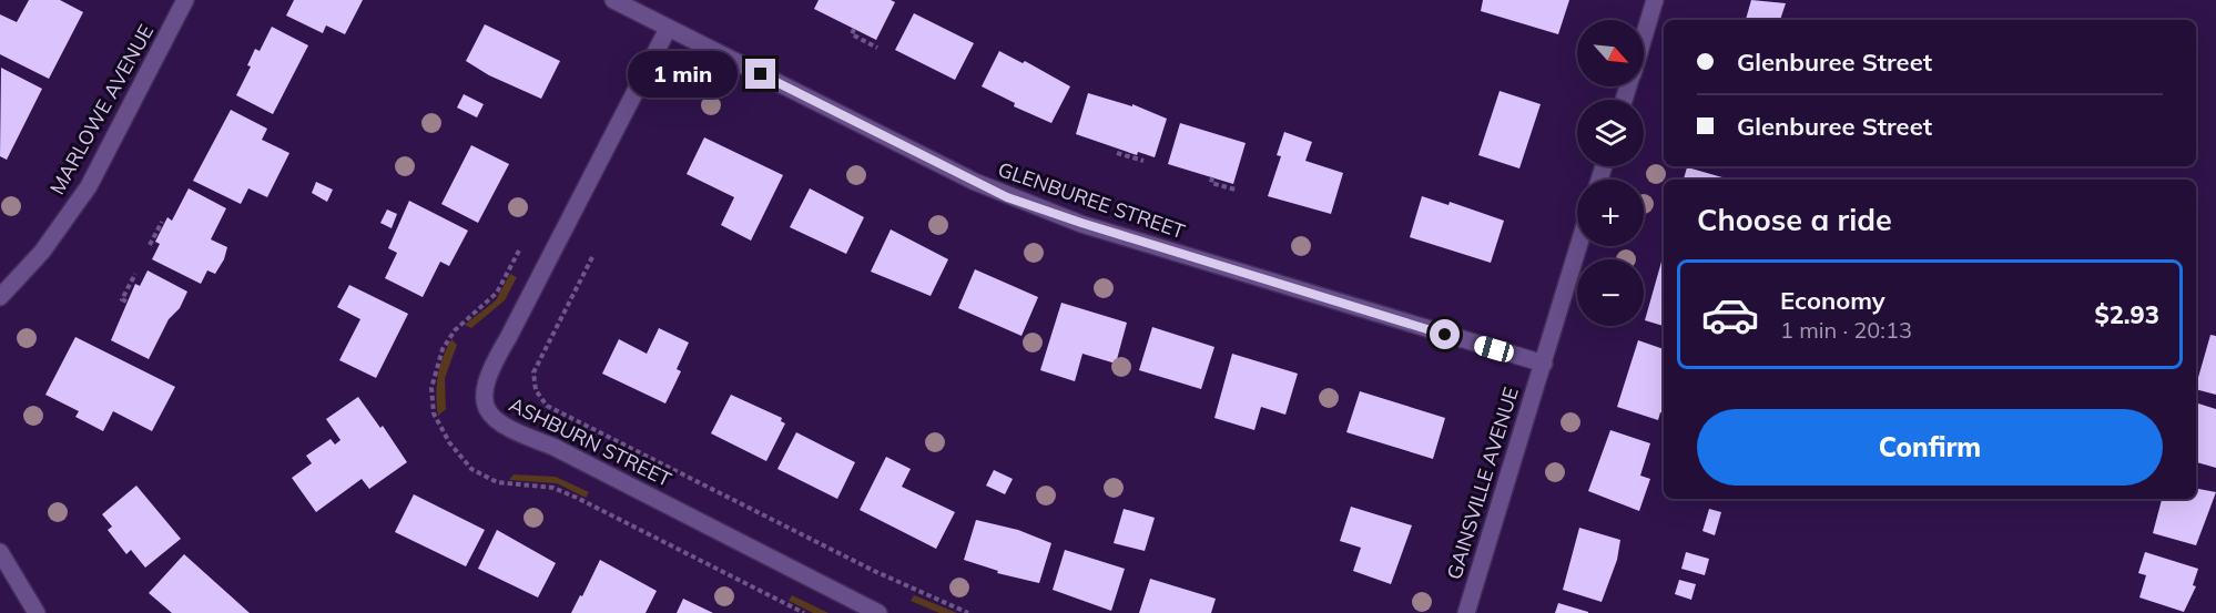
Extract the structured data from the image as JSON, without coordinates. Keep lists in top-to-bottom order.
{
  "streets": {
    "street": [
      "MARLOWE AVENUE",
      "GLENBUREE STREET",
      "ASHBURN STREET",
      "GAINSVILLE AVENUE"
    ]
  },
  "crossings": [
    ["GLENBUREE STREET", "ASHBURN STREET"],
    ["GLENBUREE STREET", "GAINSVILLE AVENUE"]
  ],
  "north": "bottom right",
  "page": {
    "map_buttons": ["+", "−"],
    "banner": ["Glenburee Street", "Glenburee Street"],
    "bubble": "1 min",
    "heading": "Choose a ride",
    "list": [
      {
        "name": "Economy",
        "note": "1 min · 20:13",
        "value": "$2.93"
      }
    ],
    "buttons": "Confirm"
  }
}
